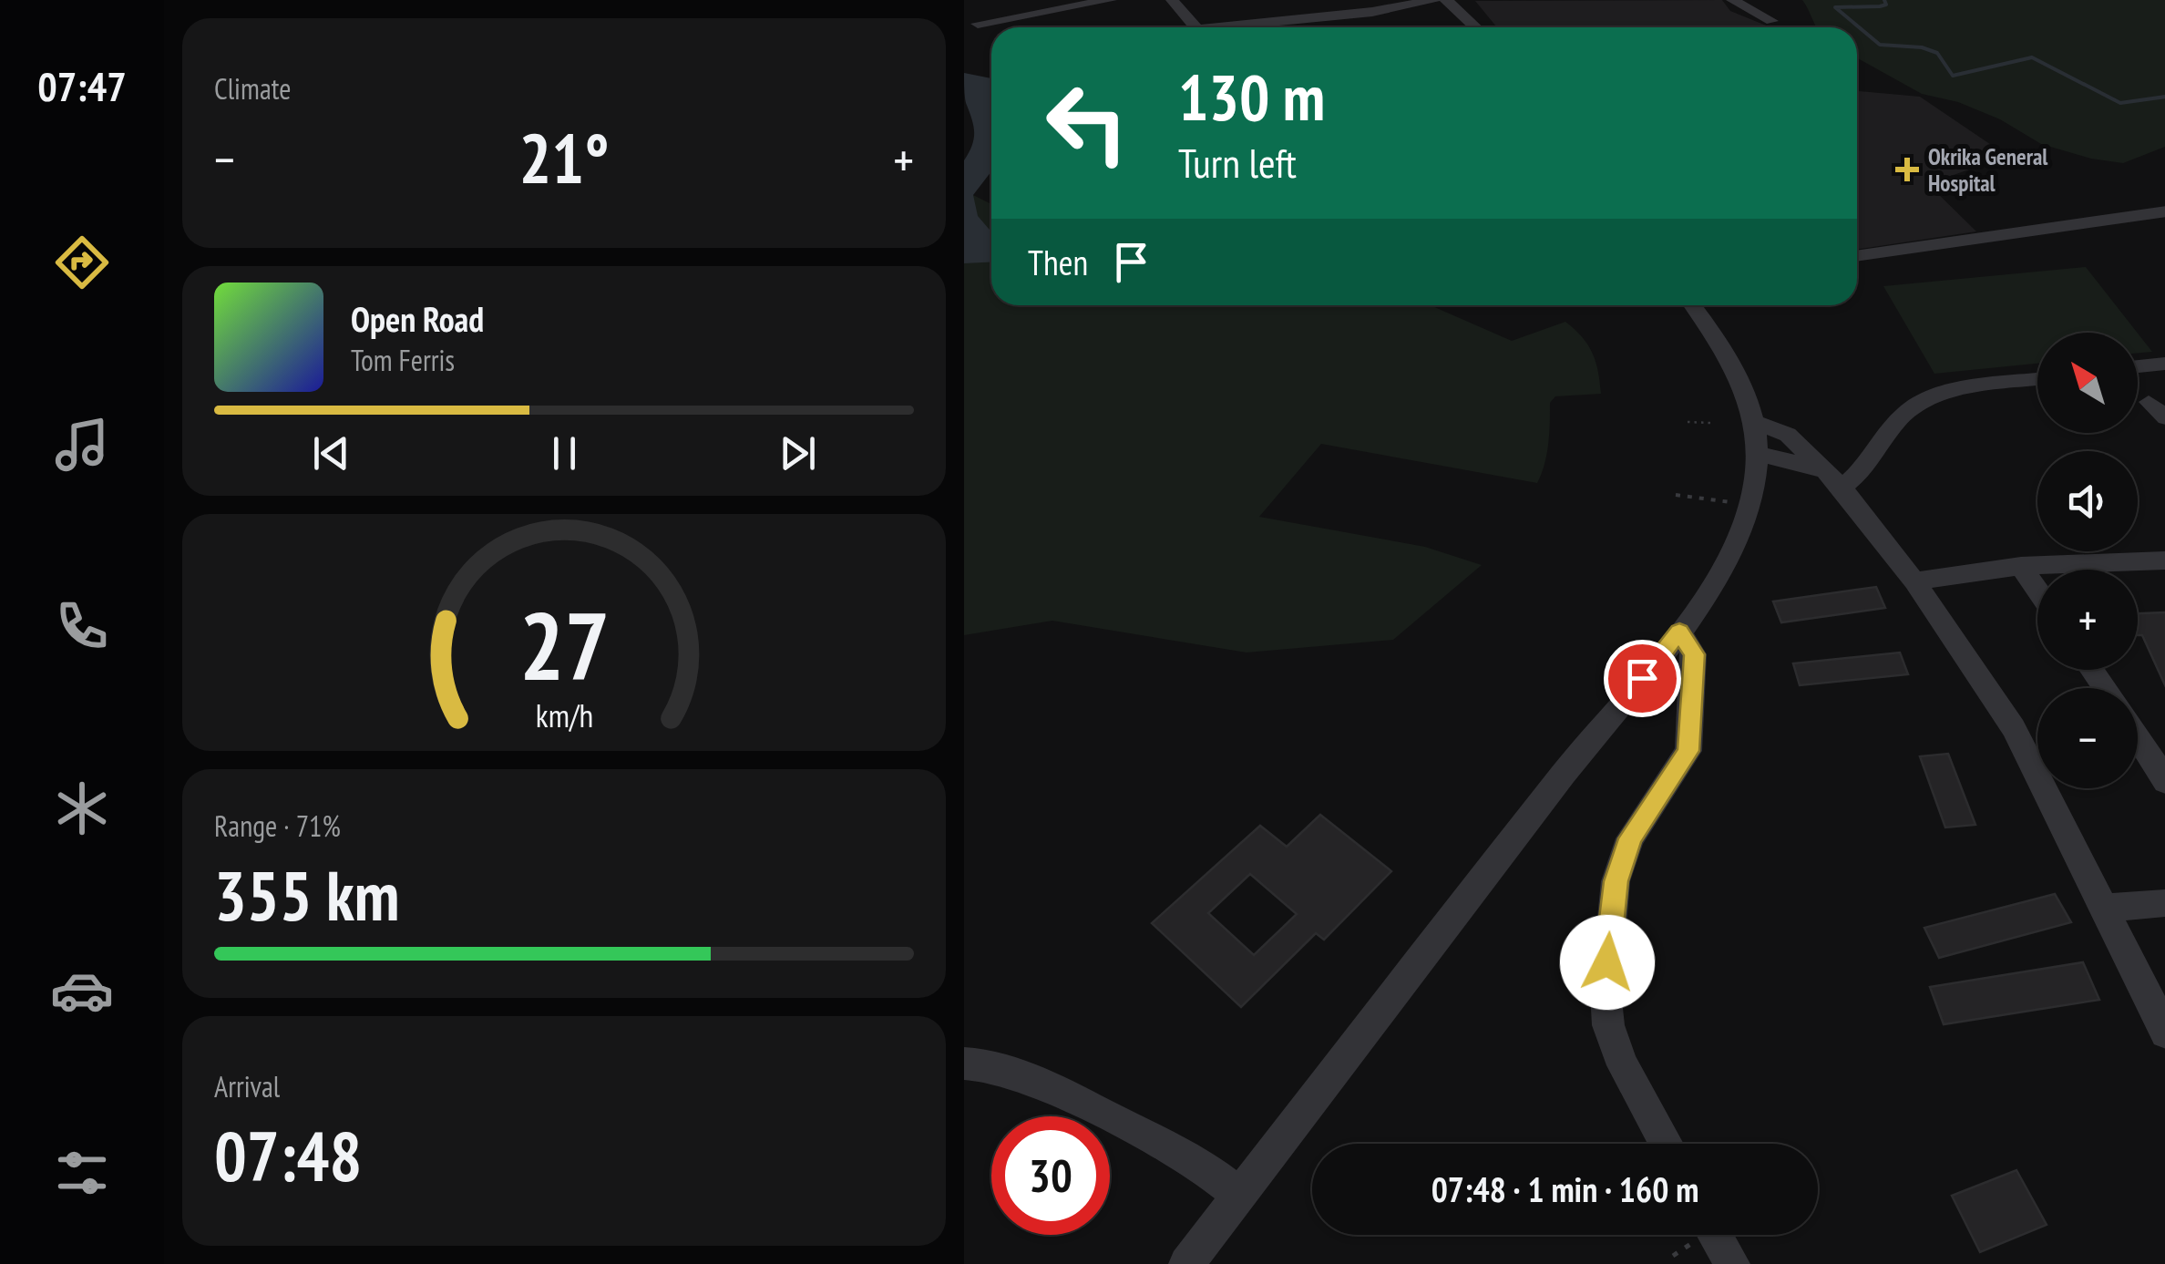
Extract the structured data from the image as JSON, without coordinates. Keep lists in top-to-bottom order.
{
  "places": {
    "health": ["Okrika General Hospital"]
  },
  "north": "top left",
  "page": {
    "tabs": "07:47",
    "tile": [
      "Climate",
      ["Range · 71%", "355 km"],
      ["Arrival", "07:48"]
    ],
    "turn": ["130 m", "Turn left"],
    "heat": ["−", "21°", "+"],
    "then": "Then",
    "song": ["Open Road", "Tom Ferris"],
    "map_buttons": ["+", "−"],
    "limit": "30",
    "trip": "07:48 · 1 min · 160 m",
    "gauge": ["27", "km/h"]
  }
}
